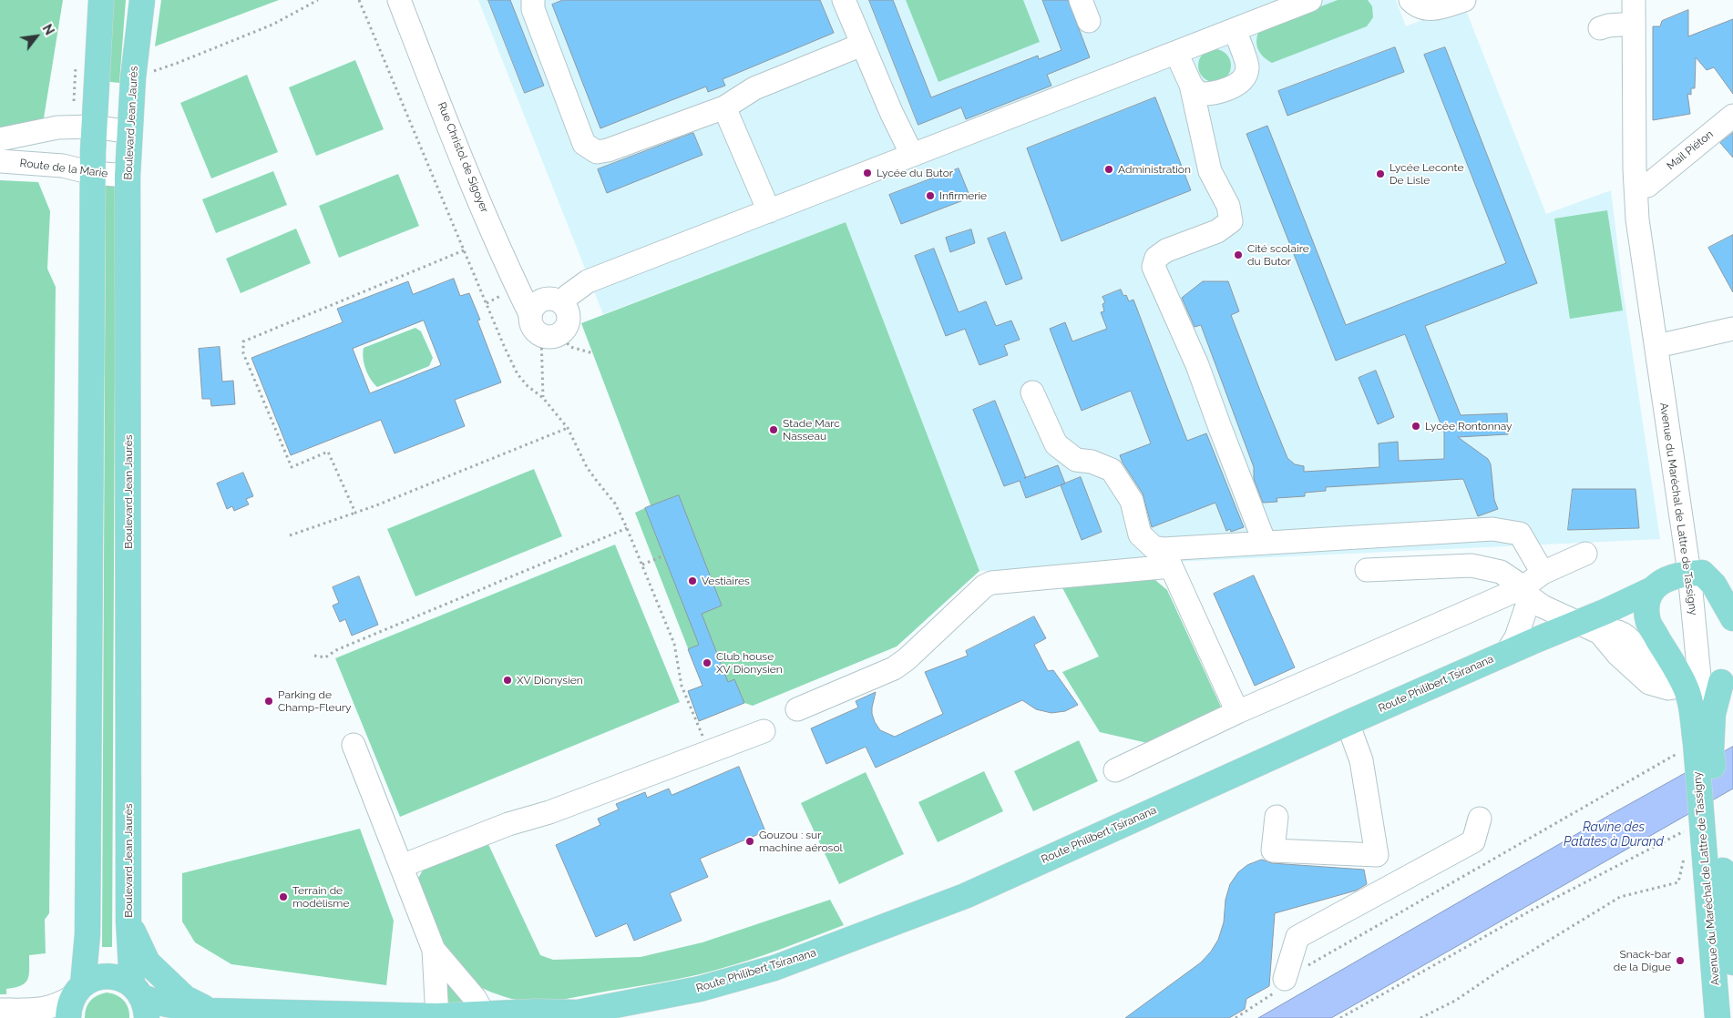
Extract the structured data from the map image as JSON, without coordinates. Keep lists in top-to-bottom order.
{
  "streets": {
    "main road": ["Boulevard Jean Jaurès", "Avenue du Maréchal de Lattre de Tassigny", "Route Philibert Tsiranana"],
    "street": ["Mail Piéton", "Rue Christol de Sigoyer", "Route de la Marie"]
  },
  "crossings": [
    ["Boulevard Jean Jaurès", "Route de la Marie"],
    ["Boulevard Jean Jaurès", "Route Philibert Tsiranana"],
    ["Mail Piéton", "Avenue du Maréchal de Lattre de Tassigny"],
    ["Avenue du Maréchal de Lattre de Tassigny", "Route Philibert Tsiranana"]
  ],
  "water": ["Ravine des Patates à Durand"],
  "places": [
    "Administration",
    "Lycée du Butor",
    "Lycée Leconte De Lisle",
    "Infirmerie",
    "Cité scolaire du Butor",
    "Lycée Rontonnay",
    "Stade Marc Nasseau",
    "Vestiaires",
    "Club house XV Dionysien",
    "XV Dionysien",
    "Parking de Champ-Fleury",
    "Gouzou : sur machine aérosol",
    "Terrain de modélisme",
    "Snack-bar de la Digue"
  ],
  "north": "top right"
}
